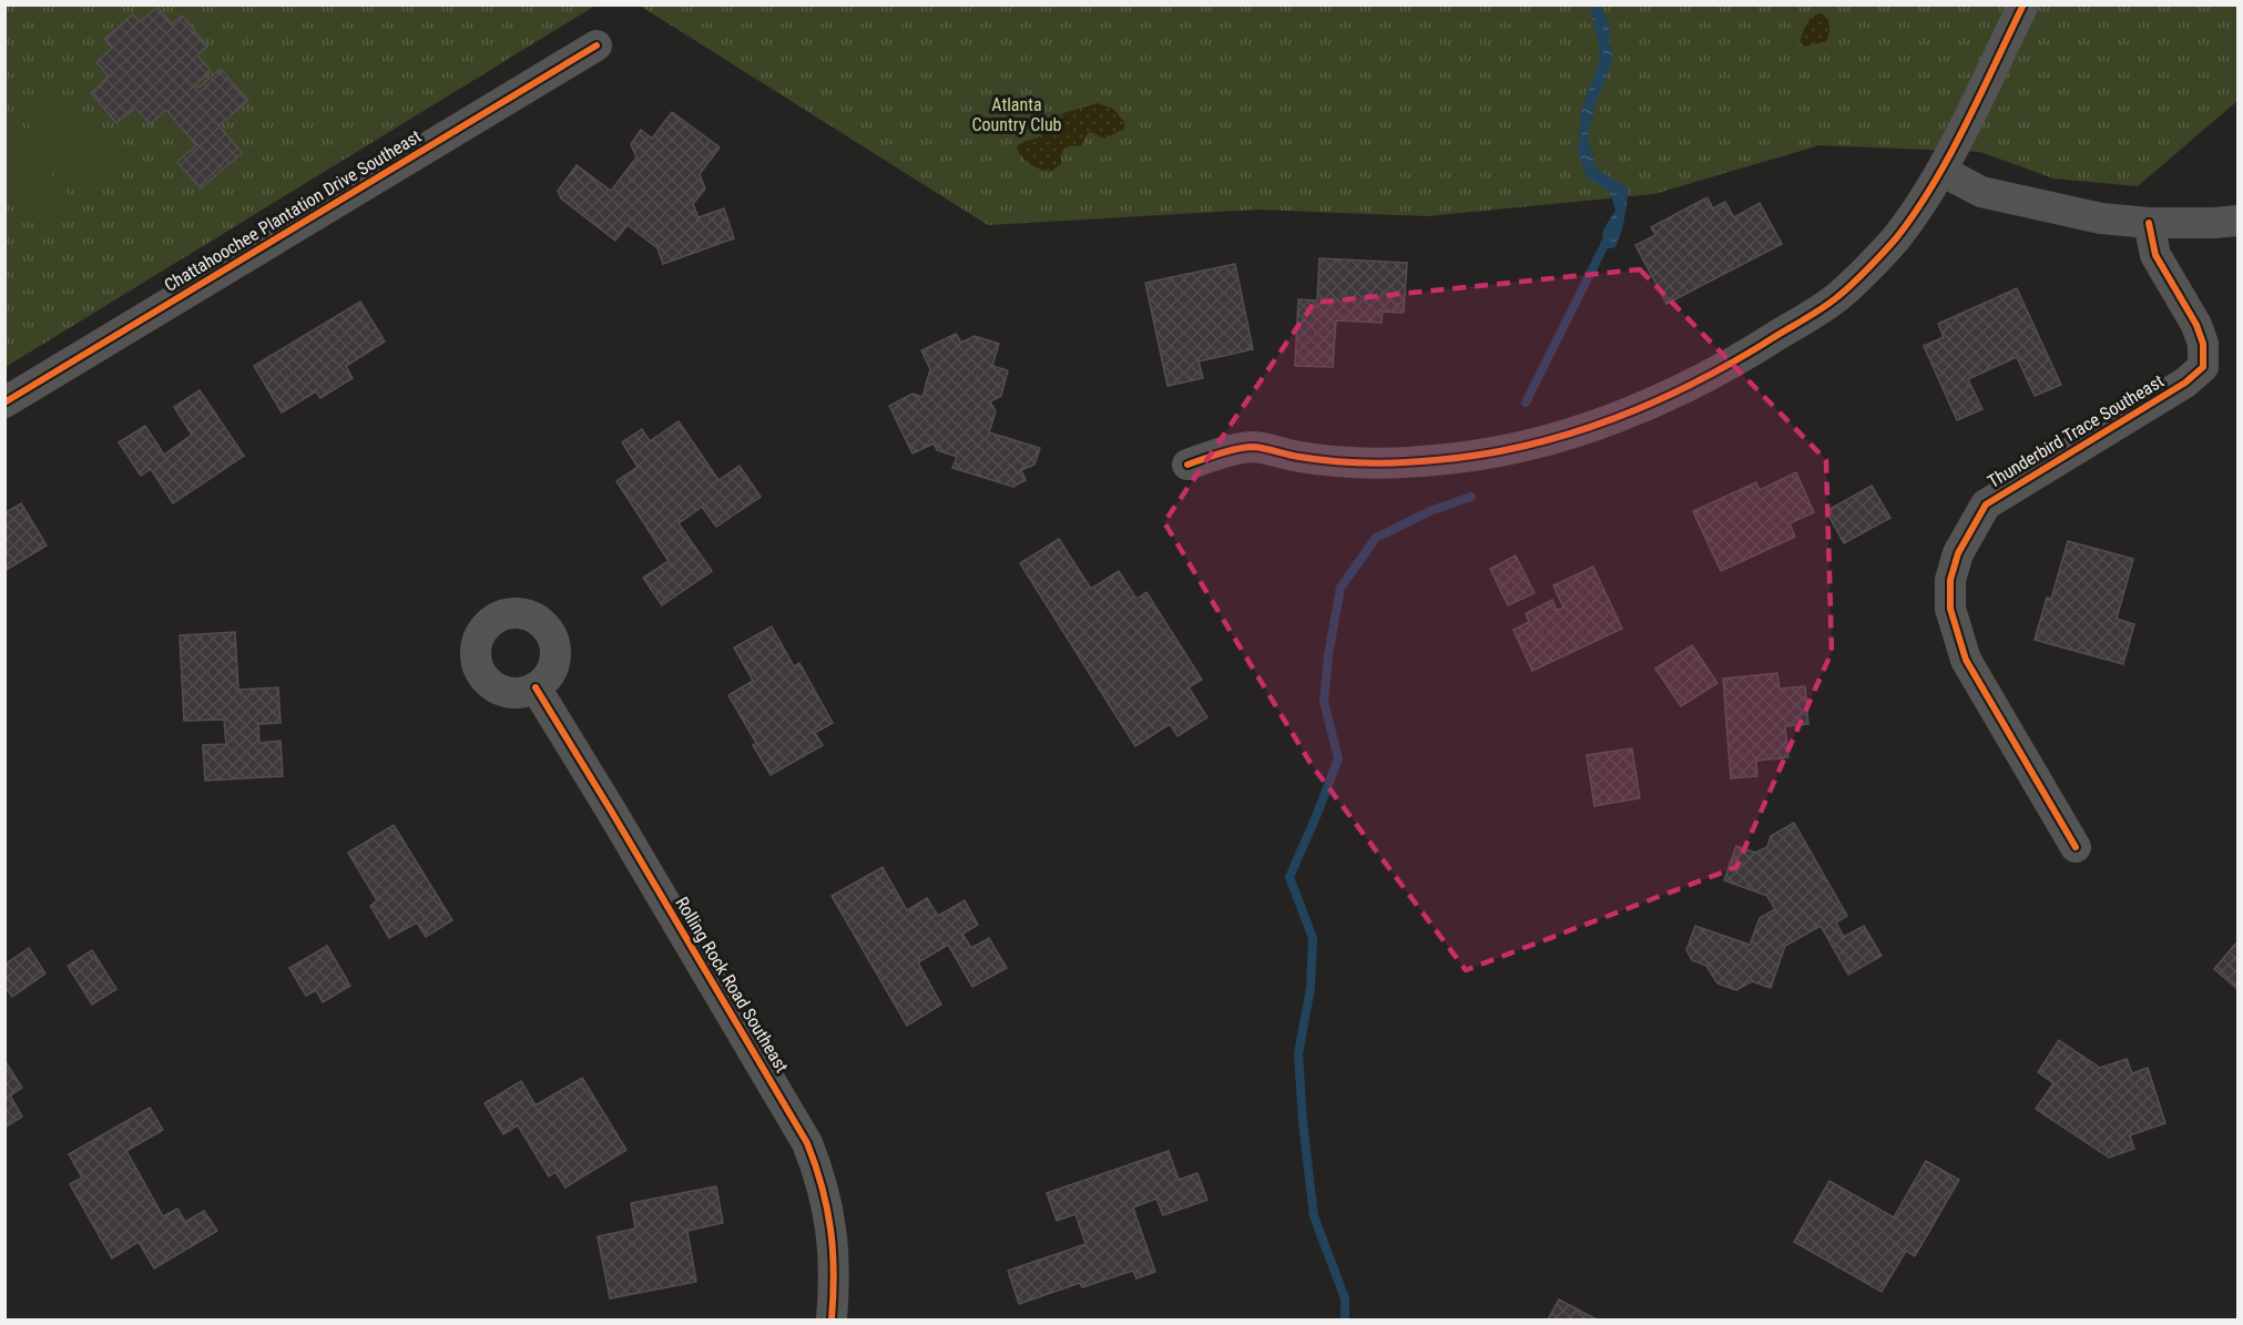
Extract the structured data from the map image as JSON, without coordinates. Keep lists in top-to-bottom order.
{
  "streets": {
    "street": ["Chattahoochee Plantation Drive Southeast", "Thunderbird Trace Southeast", "Rolling Rock Road Southeast"]
  },
  "parks": ["Atlanta Country Club"]
}
